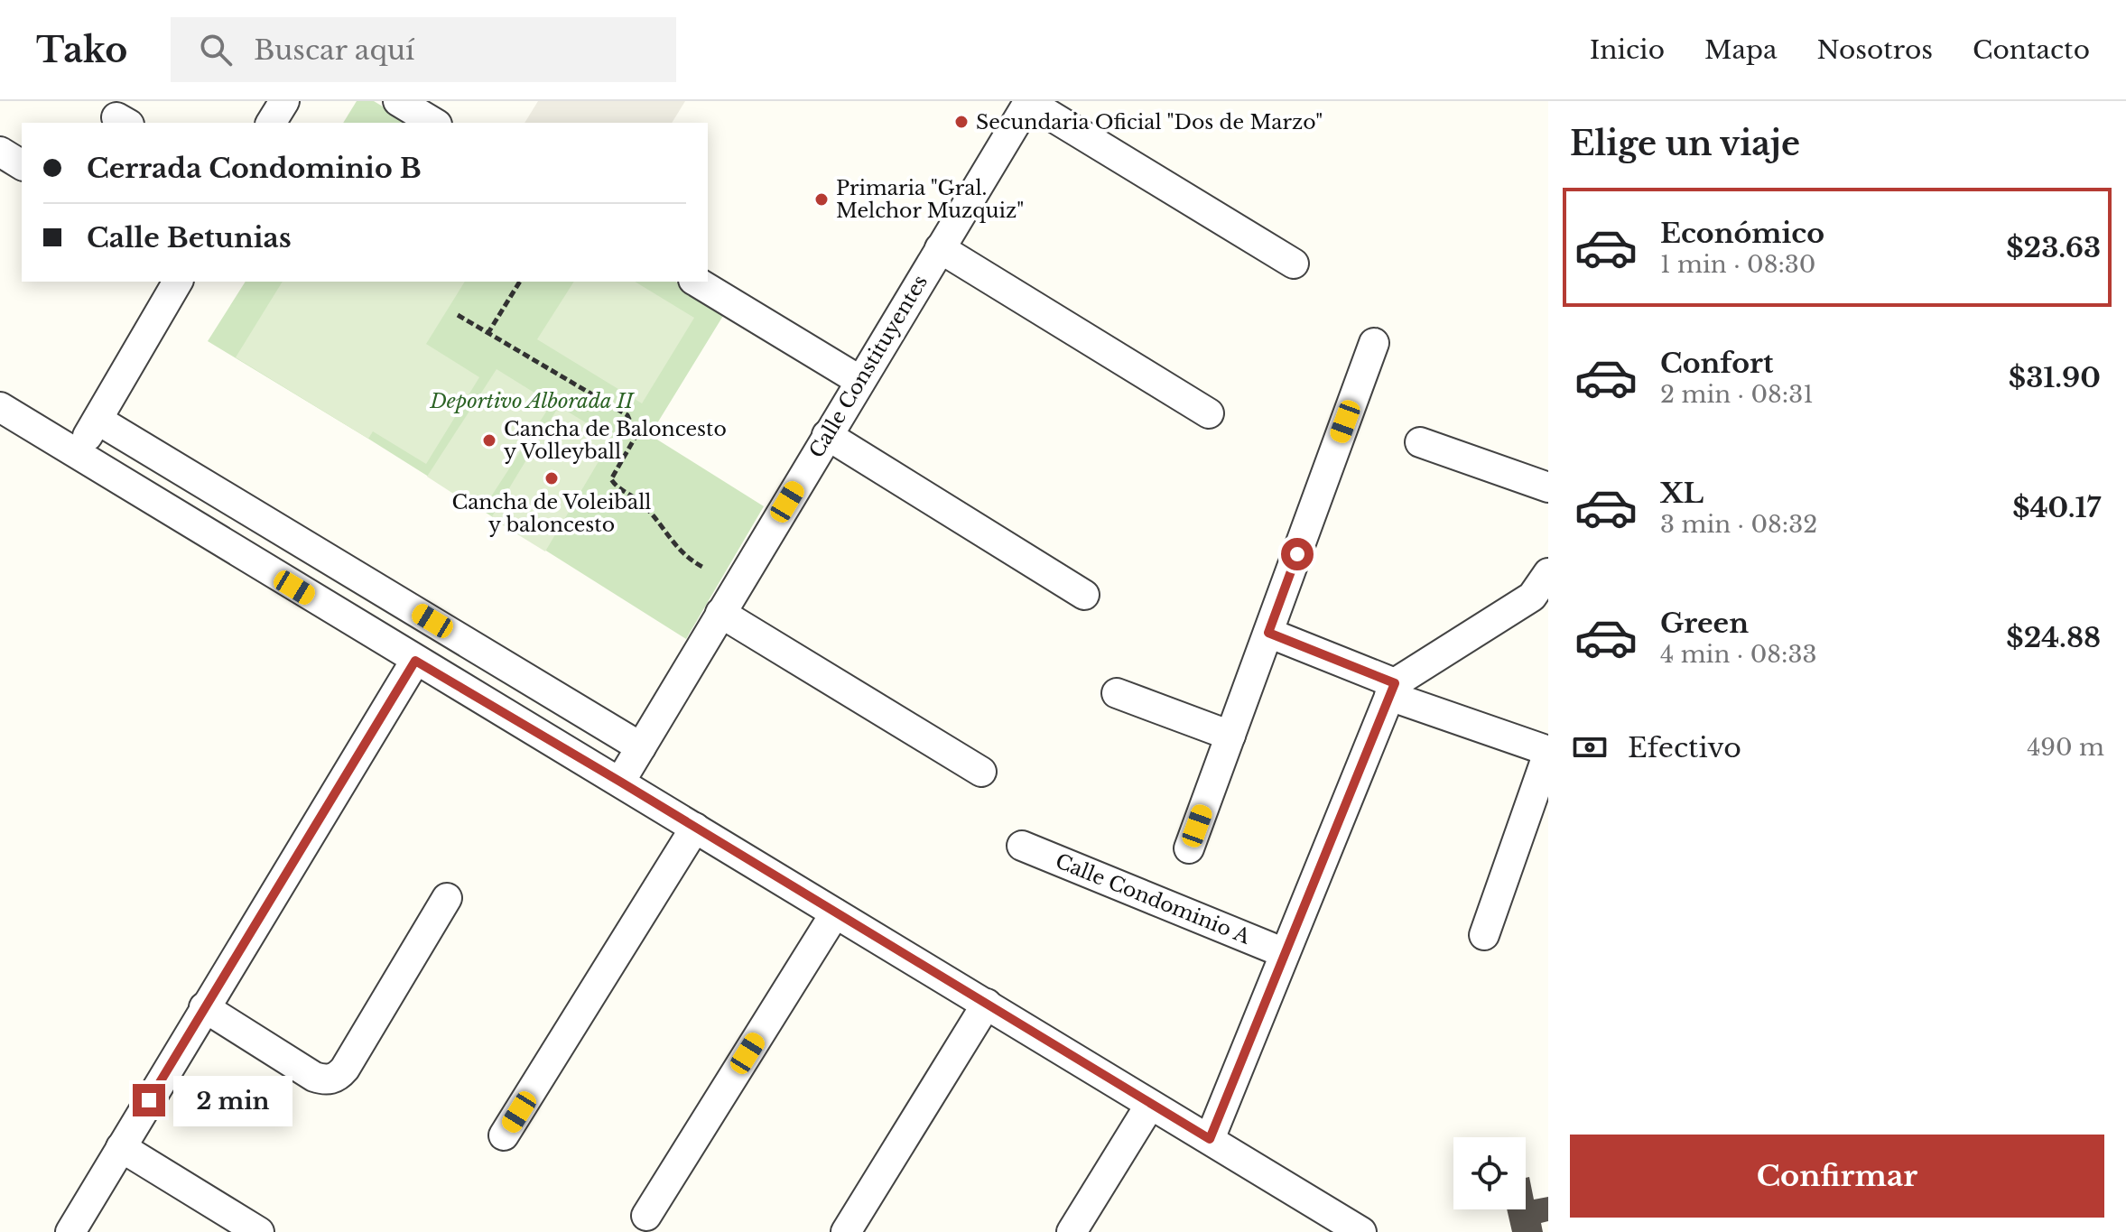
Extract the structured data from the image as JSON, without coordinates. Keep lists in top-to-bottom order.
{
  "streets": {
    "street": ["Calle Constituyentes", "Calle Condominio A"]
  },
  "parks": ["Deportivo Alborada II"],
  "places": [
    "Secundaria Oficial \"Dos de Marzo\"",
    "Primaria \"Gral. Melchor Muzquiz\"",
    "Cancha de Baloncesto y Volleyball",
    "Cancha de Voleiball y baloncesto"
  ],
  "page": {
    "header": "Tako",
    "search": "Buscar aquí",
    "nav": [
      "Inicio",
      "Mapa",
      "Nosotros",
      "Contacto"
    ],
    "heading": "Elige un viaje",
    "banner": ["Cerrada Condominio B", "Calle Betunias"],
    "list": [
      {
        "name": "Económico",
        "note": "1 min · 08:30",
        "value": "$23.63"
      },
      {
        "name": "Confort",
        "note": "2 min · 08:31",
        "value": "$31.90"
      },
      {
        "name": "XL",
        "note": "3 min · 08:32",
        "value": "$40.17"
      },
      {
        "name": "Green",
        "note": "4 min · 08:33",
        "value": "$24.88"
      }
    ],
    "pay": ["Efectivo", "490 m"],
    "bubble": "2 min",
    "buttons": "Confirmar"
  }
}
